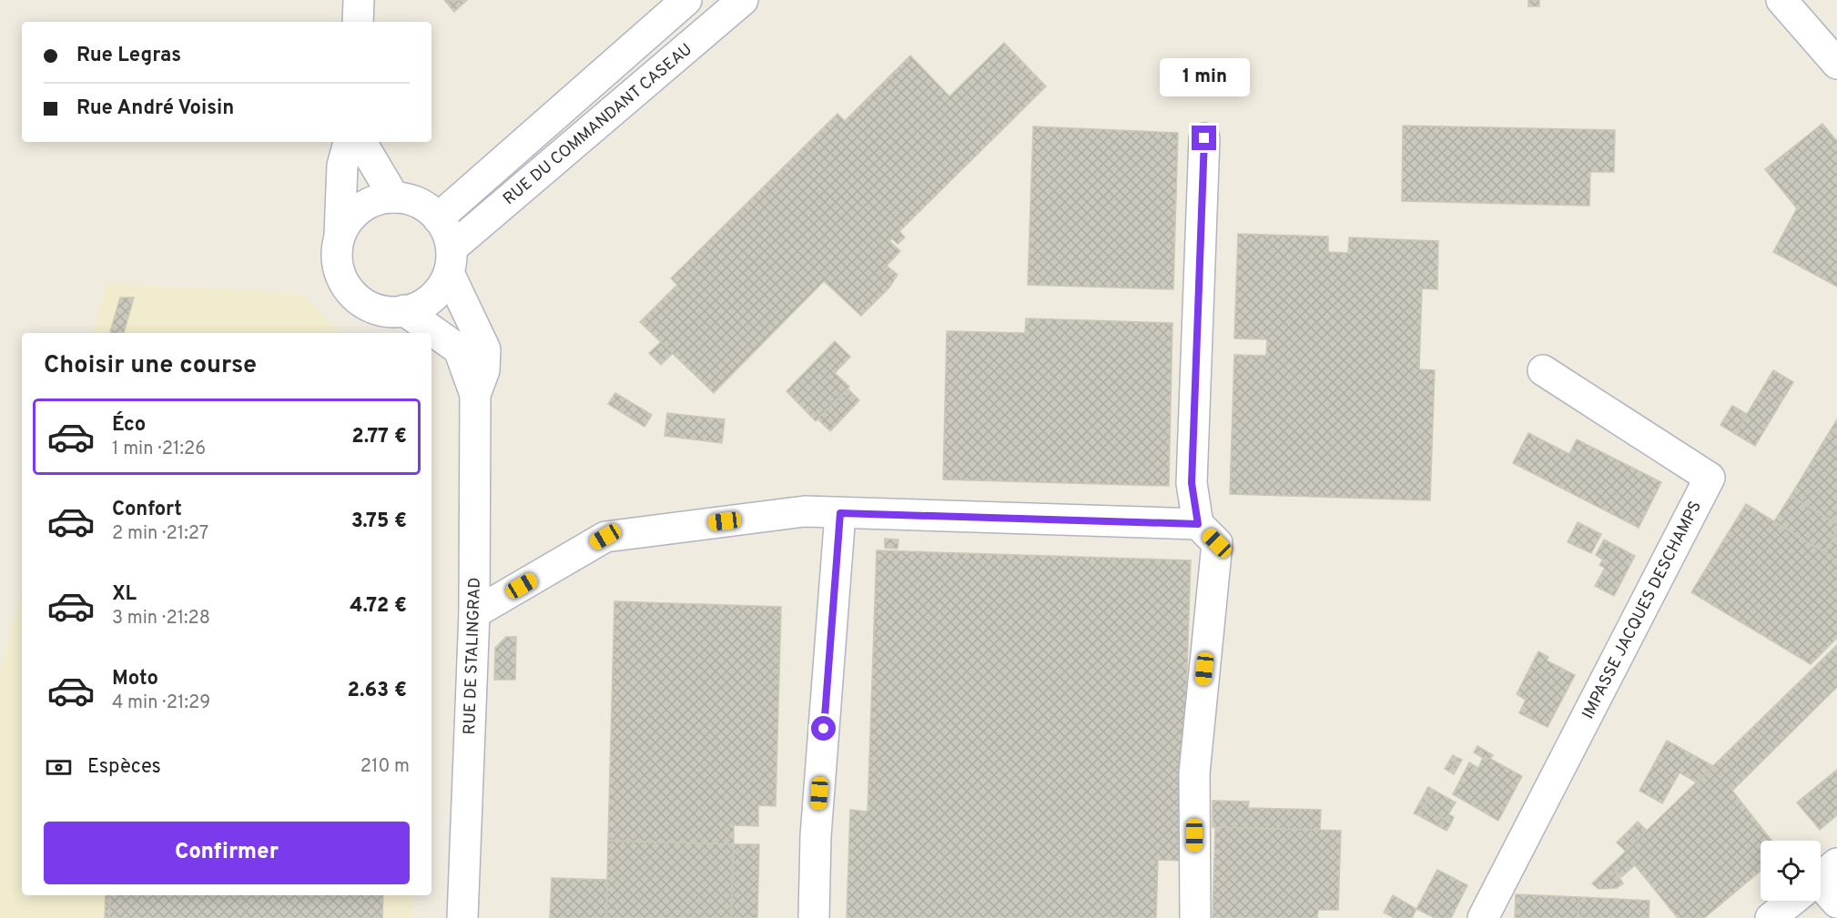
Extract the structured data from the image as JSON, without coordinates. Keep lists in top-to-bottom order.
{
  "streets": {
    "street": ["RUE DU COMMANDANT CASEAU", "IMPASSE JACQUES DESCHAMPS", "RUE DE STALINGRAD"]
  },
  "crossings": [
    ["RUE DU COMMANDANT CASEAU", "RUE DE STALINGRAD"]
  ],
  "page": {
    "banner": ["Rue Legras", "Rue André Voisin"],
    "bubble": "1 min",
    "heading": "Choisir une course",
    "list": [
      {
        "name": "Éco",
        "note": "1 min · 21:26",
        "value": "2.77 €"
      },
      {
        "name": "Confort",
        "note": "2 min · 21:27",
        "value": "3.75 €"
      },
      {
        "name": "XL",
        "note": "3 min · 21:28",
        "value": "4.72 €"
      },
      {
        "name": "Moto",
        "note": "4 min · 21:29",
        "value": "2.63 €"
      }
    ],
    "pay": ["Espèces", "210 m"],
    "buttons": "Confirmer"
  }
}
